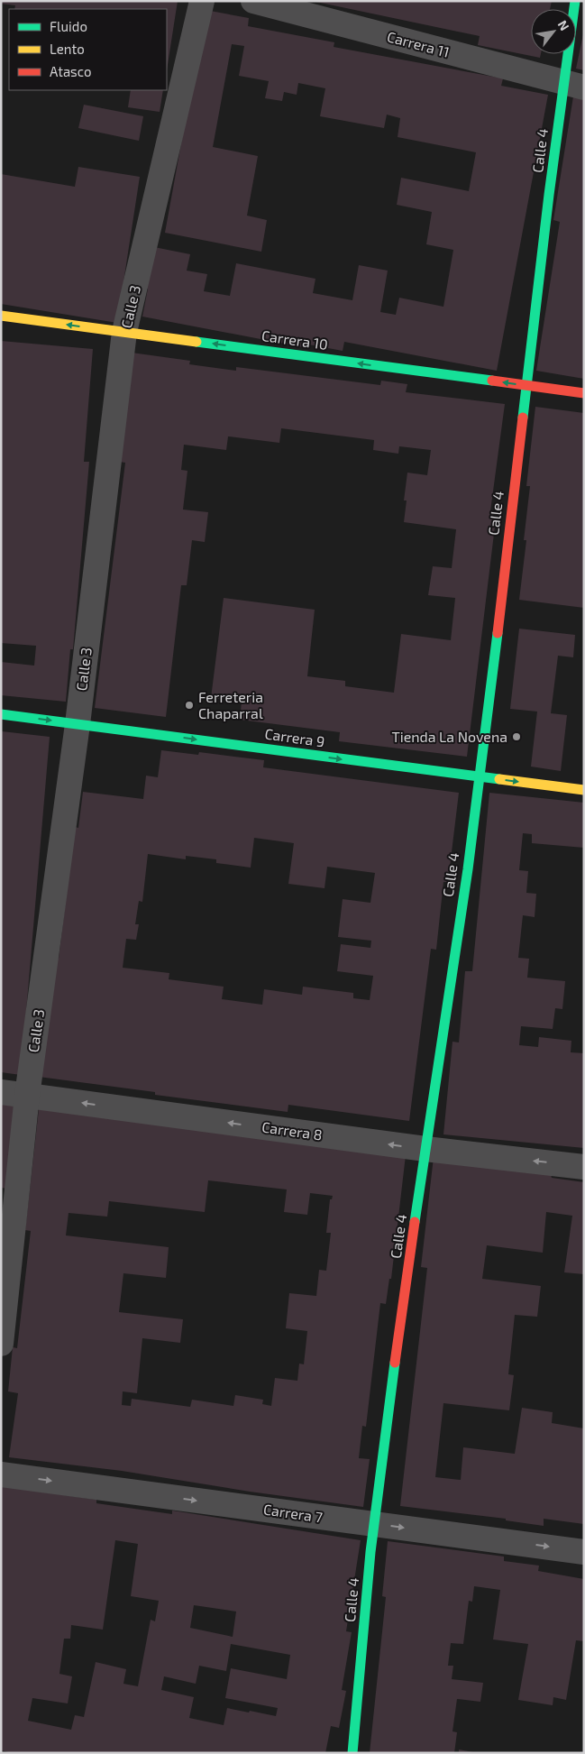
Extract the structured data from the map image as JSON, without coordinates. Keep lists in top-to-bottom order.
{
  "streets": {
    "street": [
      "Carrera 11",
      "Calle 4",
      "Calle 3",
      "Carrera 10",
      "Carrera 9",
      "Carrera 8",
      "Carrera 7"
    ]
  },
  "crossings": [
    ["Carrera 11", "Calle 4"],
    ["Calle 4", "Carrera 10"],
    ["Calle 4", "Carrera 9"],
    ["Calle 4", "Carrera 8"],
    ["Calle 4", "Carrera 7"],
    ["Calle 3", "Carrera 10"],
    ["Calle 3", "Carrera 9"],
    ["Calle 3", "Carrera 8"]
  ],
  "one_way": [
    "Carrera 10",
    "Carrera 9",
    "Carrera 8",
    "Carrera 7"
  ],
  "places": ["Ferreteria Chaparral", "Tienda La Novena"],
  "legend": ["Fluido", "Lento", "Atasco"],
  "north": "top right"
}
